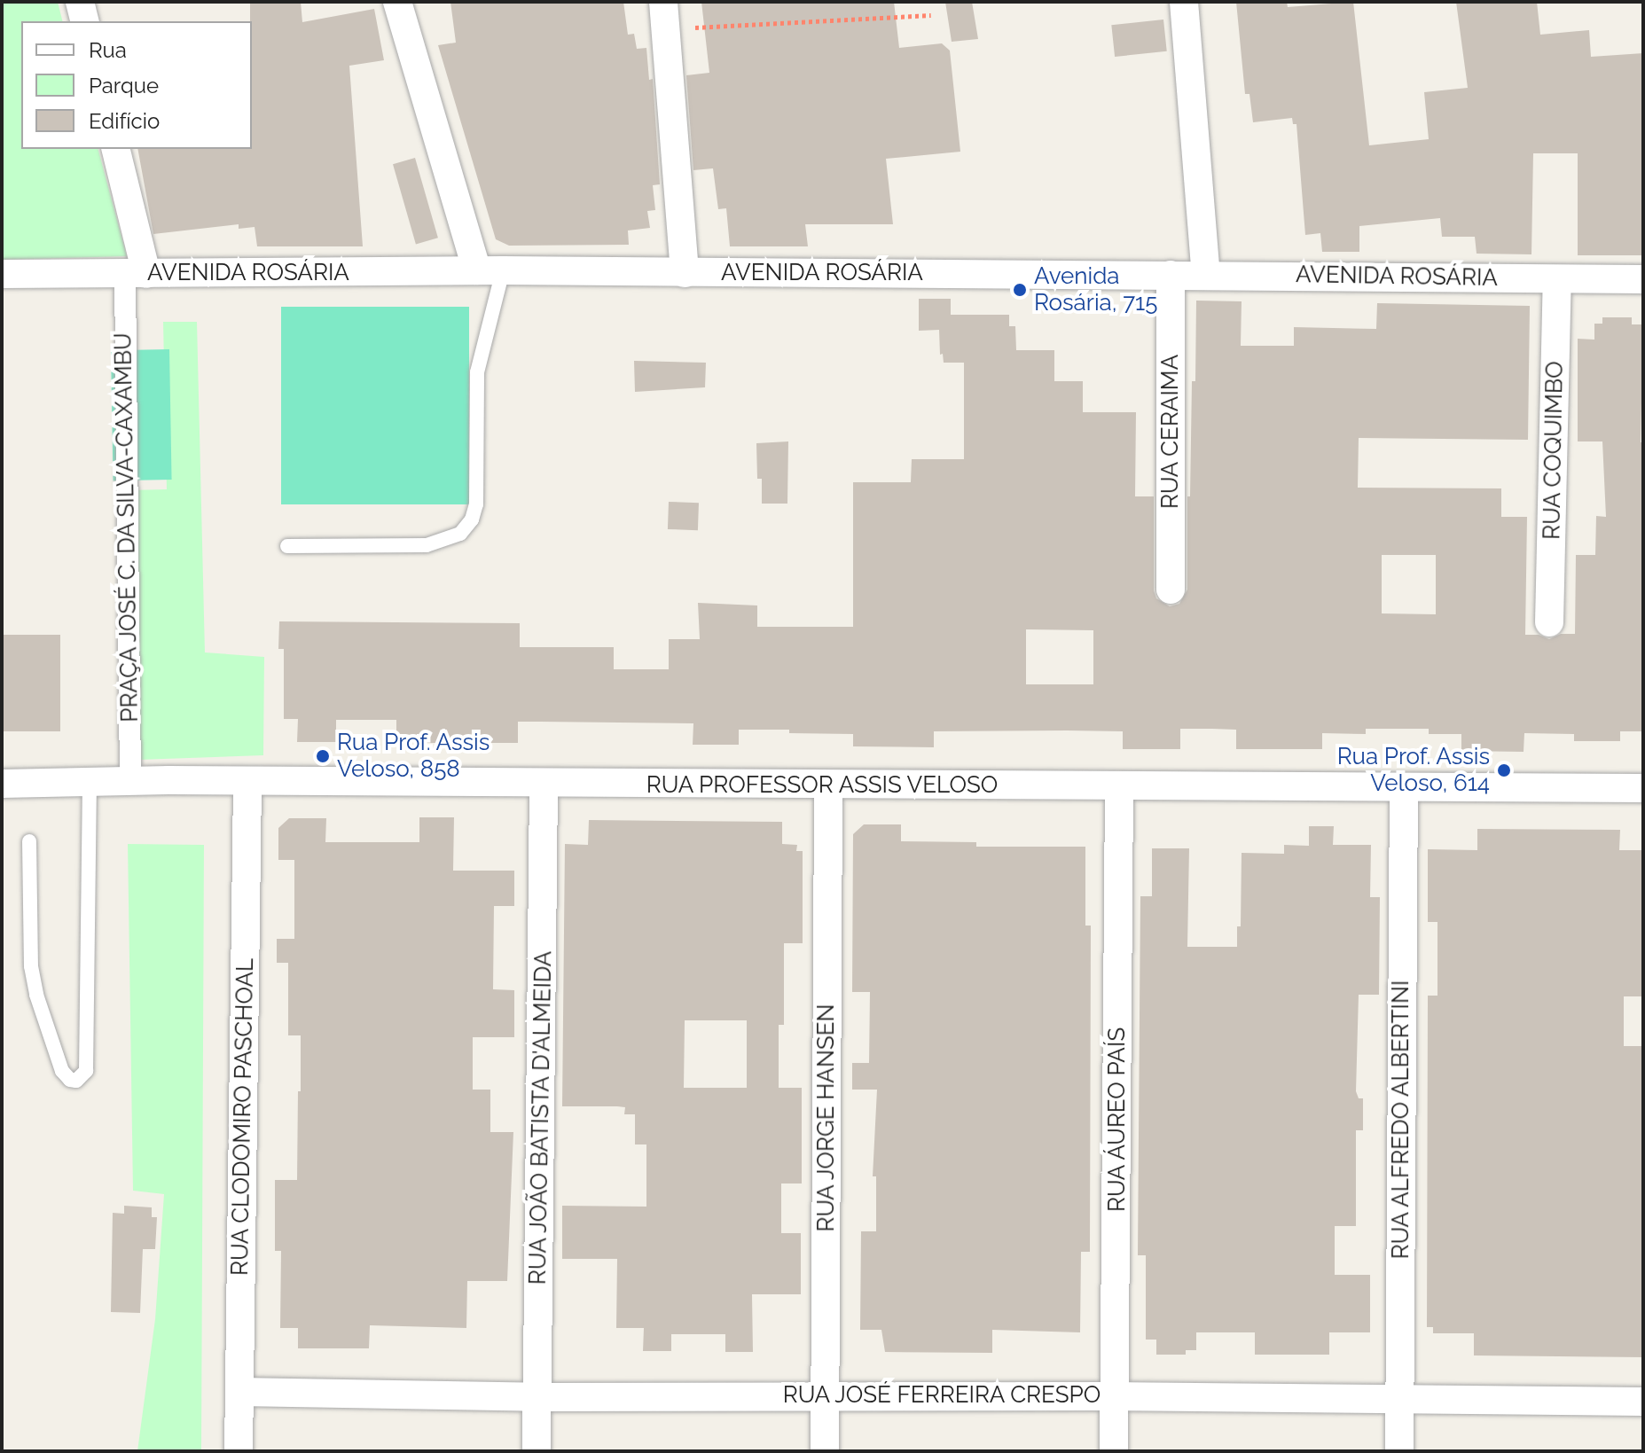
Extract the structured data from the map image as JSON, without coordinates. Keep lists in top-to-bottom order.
{
  "streets": {
    "street": [
      "AVENIDA ROSÁRIA",
      "RUA CERAIMA",
      "RUA COQUIMBO",
      "PRAÇA JOSÉ C. DA SILVA-CAXAMBU",
      "RUA PROFESSOR ASSIS VELOSO",
      "RUA CLODOMIRO PASCHOAL",
      "RUA JOÃO BATISTA D'ALMEIDA",
      "RUA JORGE HANSEN",
      "RUA ÁUREO PAÍS",
      "RUA ALFREDO ALBERTINI",
      "RUA JOSÉ FERREIRA CRESPO"
    ]
  },
  "crossings": [
    ["AVENIDA ROSÁRIA", "RUA CERAIMA"],
    ["AVENIDA ROSÁRIA", "RUA COQUIMBO"],
    ["AVENIDA ROSÁRIA", "PRAÇA JOSÉ C. DA SILVA-CAXAMBU"],
    ["PRAÇA JOSÉ C. DA SILVA-CAXAMBU", "RUA PROFESSOR ASSIS VELOSO"],
    ["RUA PROFESSOR ASSIS VELOSO", "RUA CLODOMIRO PASCHOAL"],
    ["RUA PROFESSOR ASSIS VELOSO", "RUA JOÃO BATISTA D'ALMEIDA"],
    ["RUA PROFESSOR ASSIS VELOSO", "RUA JORGE HANSEN"],
    ["RUA PROFESSOR ASSIS VELOSO", "RUA ÁUREO PAÍS"],
    ["RUA PROFESSOR ASSIS VELOSO", "RUA ALFREDO ALBERTINI"],
    ["RUA CLODOMIRO PASCHOAL", "RUA JOSÉ FERREIRA CRESPO"],
    ["RUA JOÃO BATISTA D'ALMEIDA", "RUA JOSÉ FERREIRA CRESPO"],
    ["RUA JORGE HANSEN", "RUA JOSÉ FERREIRA CRESPO"],
    ["RUA ÁUREO PAÍS", "RUA JOSÉ FERREIRA CRESPO"],
    ["RUA ALFREDO ALBERTINI", "RUA JOSÉ FERREIRA CRESPO"]
  ],
  "places": ["Avenida Rosária, 715", "Rua Prof. Assis Veloso, 858", "Rua Prof. Assis Veloso, 614"],
  "legend": ["Rua", "Parque", "Edifício"]
}
